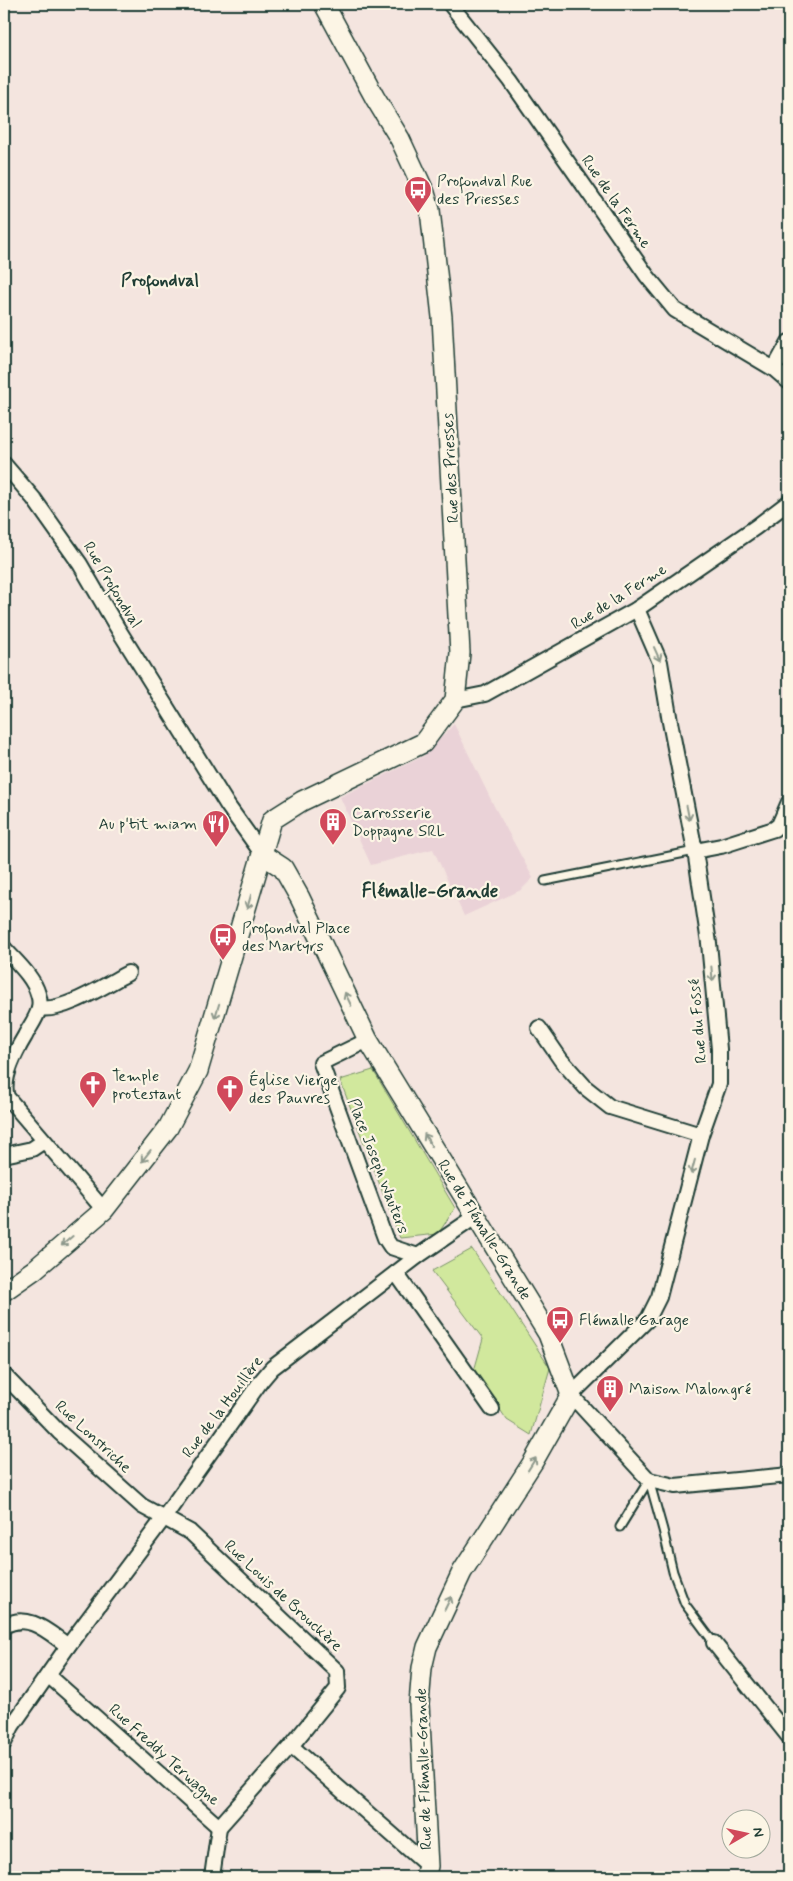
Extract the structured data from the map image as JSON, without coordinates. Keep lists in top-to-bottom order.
{
  "streets": {
    "street": [
      "Rue de la Ferme",
      "Rue des Priesses",
      "Rue Profondval",
      "Rue du Fossé",
      "Place Joseph Wauters",
      "Rue de Flémalle-Grande",
      "Rue de la Houillère",
      "Rue Lonstriche",
      "Rue Louis de Brouckère",
      "Rue Freddy Terwagne"
    ]
  },
  "crossings": [
    ["Rue de la Ferme", "Rue des Priesses"],
    ["Rue de la Ferme", "Rue du Fossé"],
    ["Rue Profondval", "Rue de Flémalle-Grande"],
    ["Rue du Fossé", "Rue de Flémalle-Grande"],
    ["Place Joseph Wauters", "Rue de Flémalle-Grande"],
    ["Place Joseph Wauters", "Rue de la Houillère"],
    ["Rue de Flémalle-Grande", "Rue de la Houillère"],
    ["Rue de la Houillère", "Rue Lonstriche"],
    ["Rue de la Houillère", "Rue Louis de Brouckère"],
    ["Rue de la Houillère", "Rue Freddy Terwagne"],
    ["Rue Lonstriche", "Rue Louis de Brouckère"],
    ["Rue Louis de Brouckère", "Rue Freddy Terwagne"]
  ],
  "one_way": ["Rue du Fossé", "Rue de Flémalle-Grande"],
  "districts": ["Profondval", "Flémalle-Grande"],
  "places": {
    "bus stop": ["Profondval Rue des Priesses", "Profondval Place des Martyrs", "Flémalle Garage"],
    "building": ["Carrosserie Doppagne SRL", "Maison Malongré"],
    "restaurant": ["Au p'tit miam"],
    "church": ["Temple protestant", "Église Vierge des Pauvres"]
  },
  "north": "right"
}
